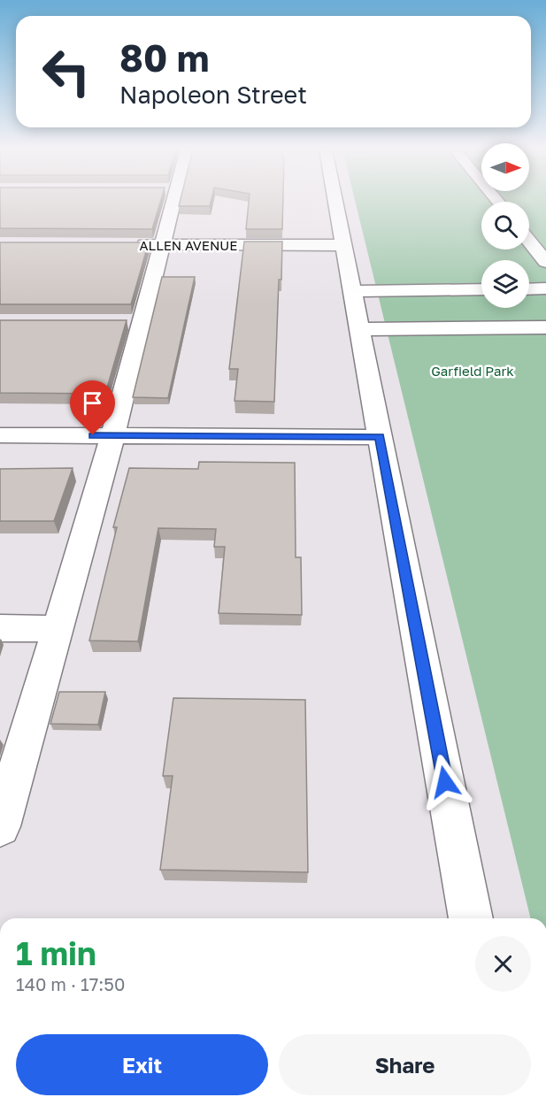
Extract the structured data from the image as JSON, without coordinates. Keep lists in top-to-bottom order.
{
  "streets": {
    "street": ["ALLEN AVENUE"]
  },
  "parks": ["Garfield Park"],
  "north": "right",
  "page": {
    "turn": ["80 m", "Napoleon Street"],
    "heading": ["1 min", "140 m · 17:50"],
    "buttons": ["Exit", "Share"]
  }
}
